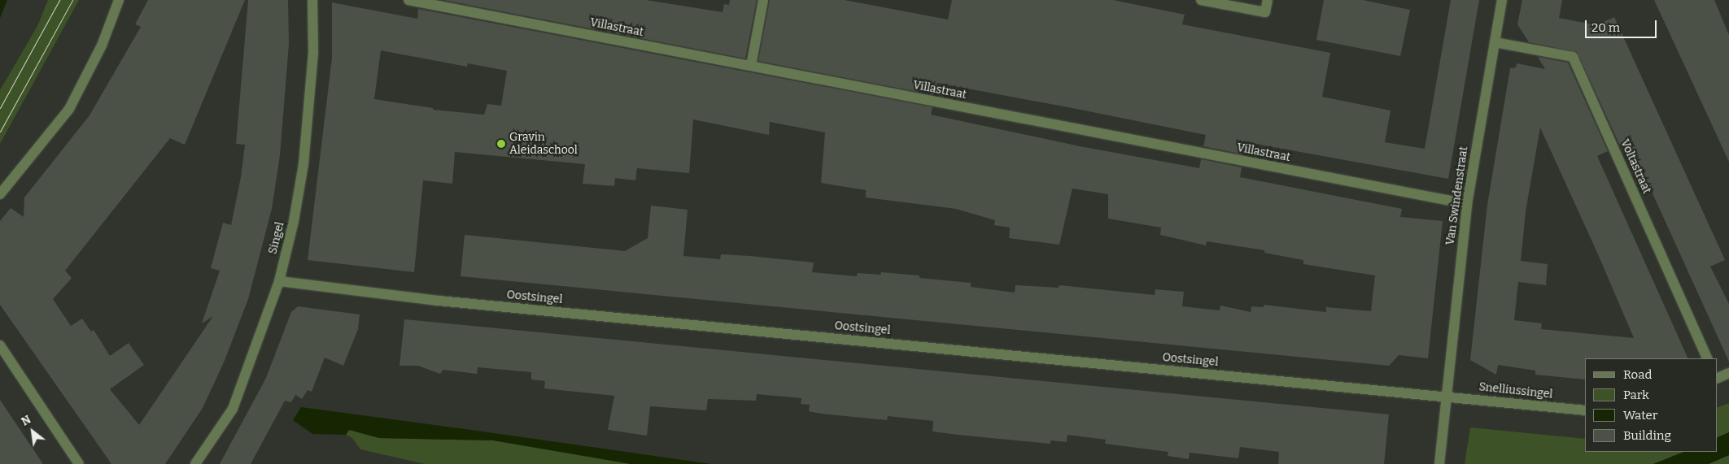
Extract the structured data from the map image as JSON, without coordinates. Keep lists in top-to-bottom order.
{
  "streets": {
    "street": [
      "Villastraat",
      "Voltastraat",
      "Van Swindenstraat",
      "Singel",
      "Oostsingel",
      "Snelliussingel"
    ]
  },
  "crossings": [
    ["Villastraat", "Van Swindenstraat"],
    ["Voltastraat", "Van Swindenstraat"],
    ["Van Swindenstraat", "Oostsingel"],
    ["Van Swindenstraat", "Snelliussingel"],
    ["Singel", "Oostsingel"],
    ["Oostsingel", "Snelliussingel"]
  ],
  "places": ["Gravin Aleidaschool"],
  "legend": [
    "Road",
    "Park",
    "Water",
    "Building"
  ],
  "scale_bar": "20 m",
  "north": "top left"
}
